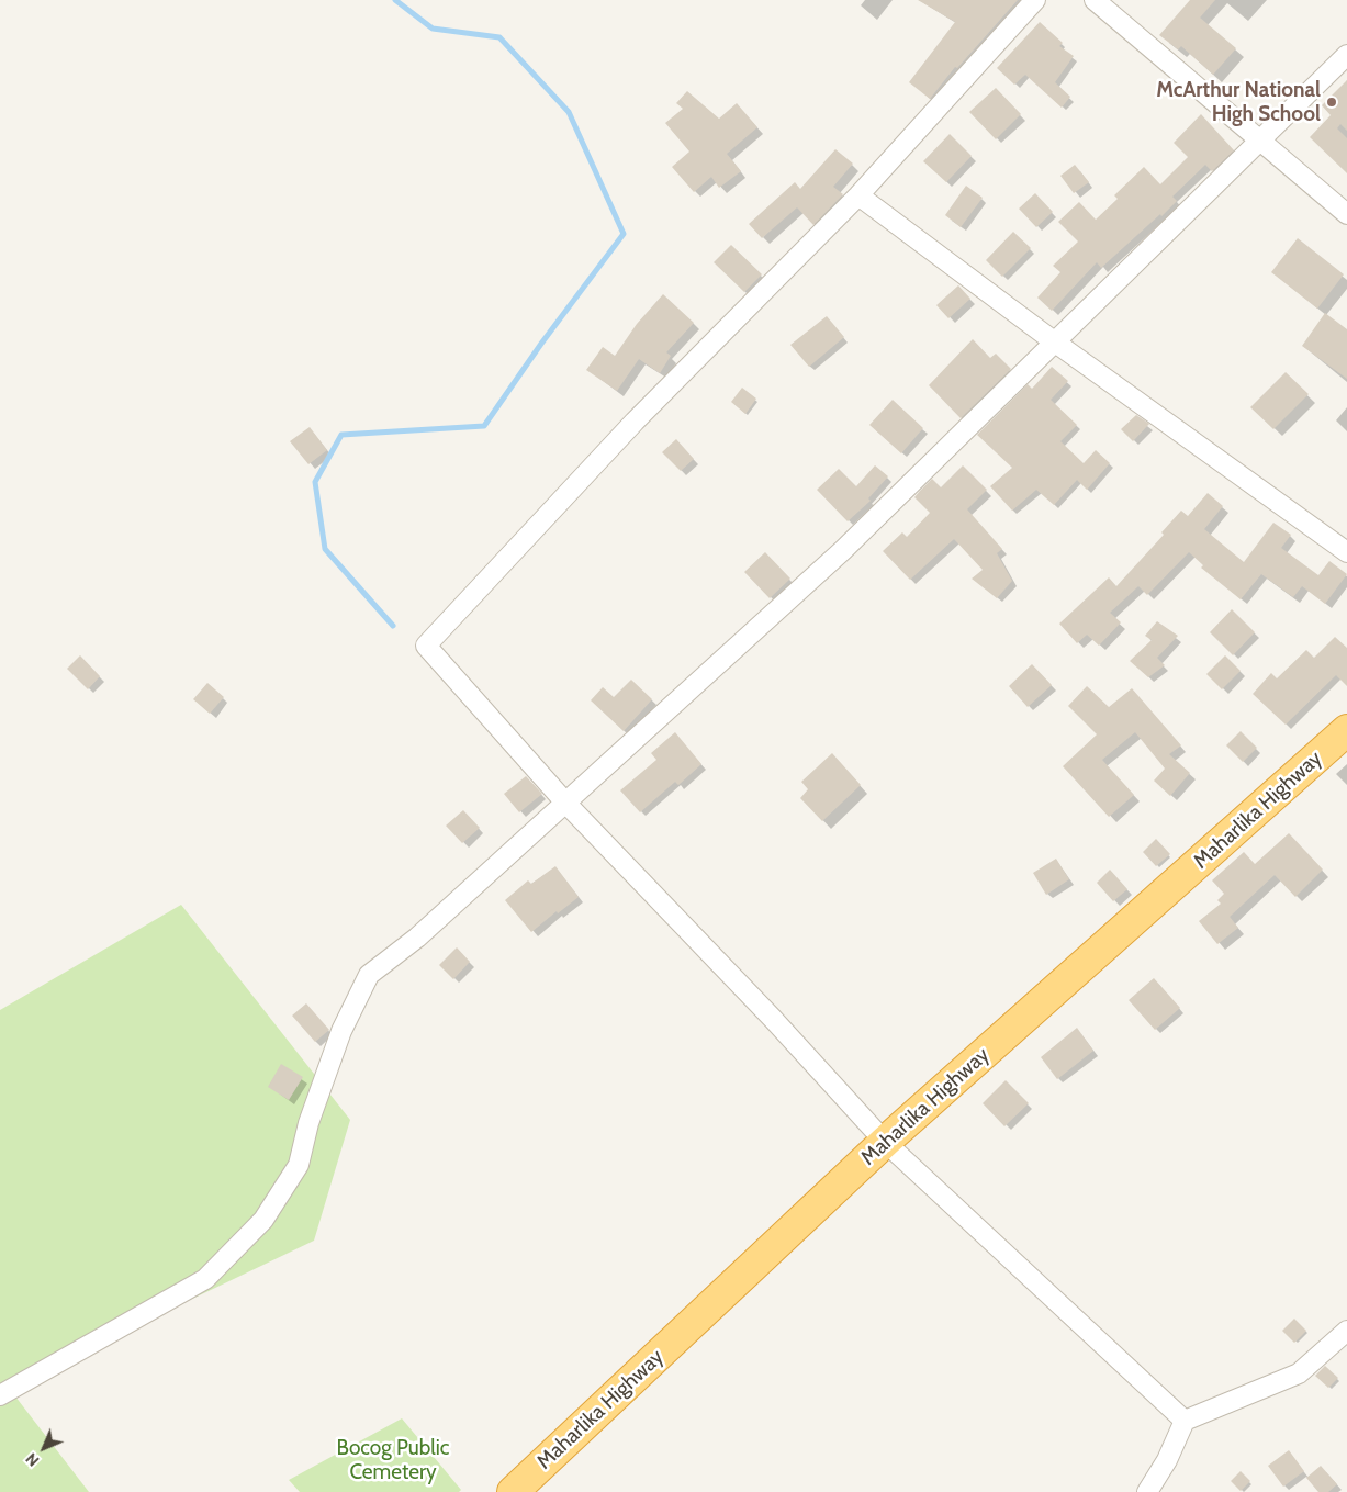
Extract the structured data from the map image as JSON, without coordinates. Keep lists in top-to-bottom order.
{
  "streets": {
    "highway": ["Maharlika Highway"]
  },
  "parks": ["Bocog Public Cemetery"],
  "places": ["McArthur National High School"],
  "north": "bottom left"
}
